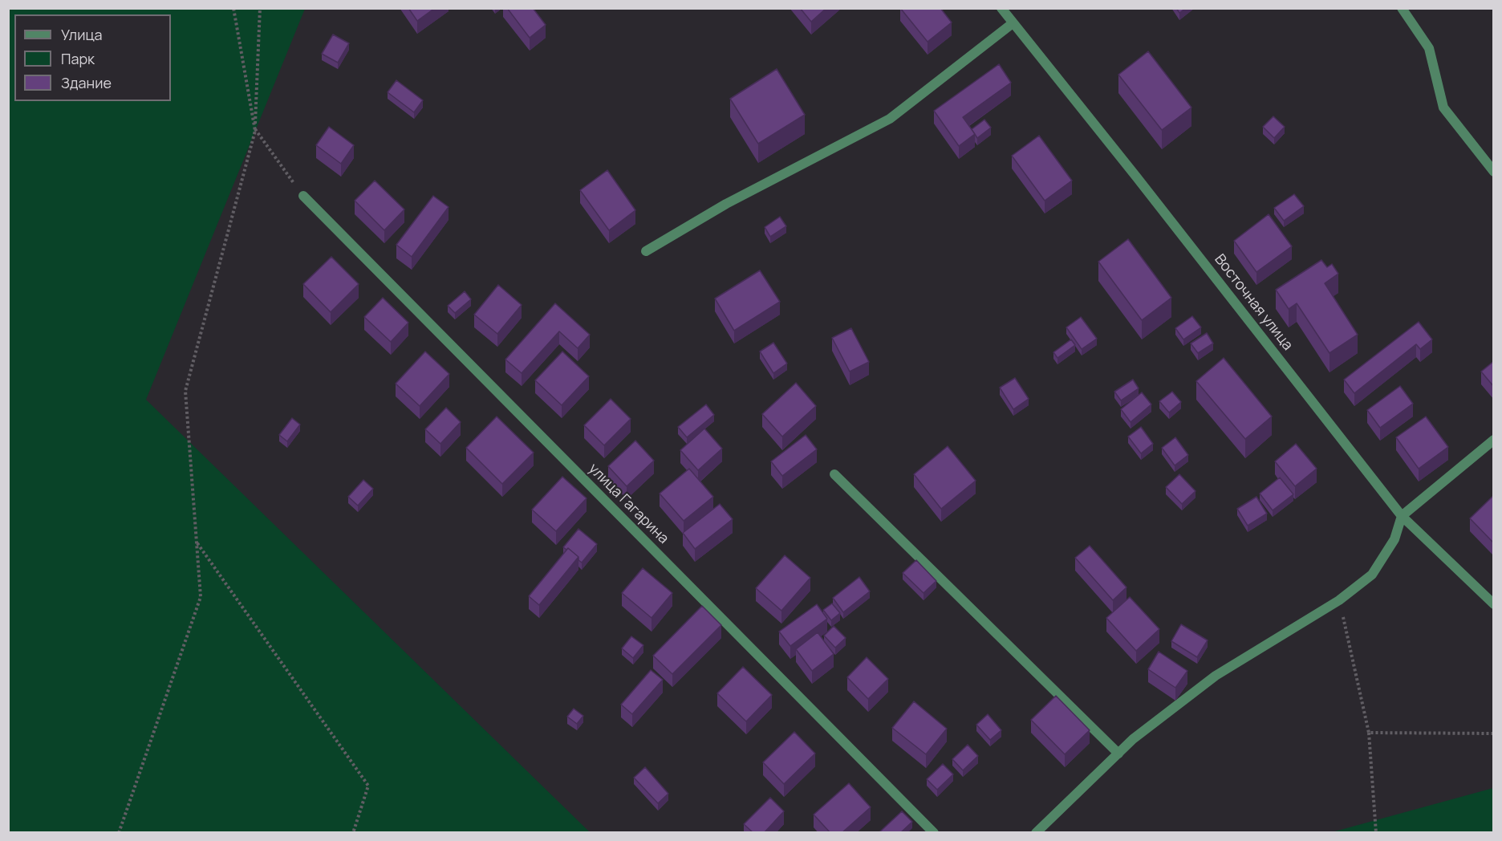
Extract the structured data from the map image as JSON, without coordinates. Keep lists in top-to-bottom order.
{
  "streets": {
    "street": ["Восточная улица", "улица Гагарина"]
  },
  "legend": ["Улица", "Парк", "Здание"]
}
